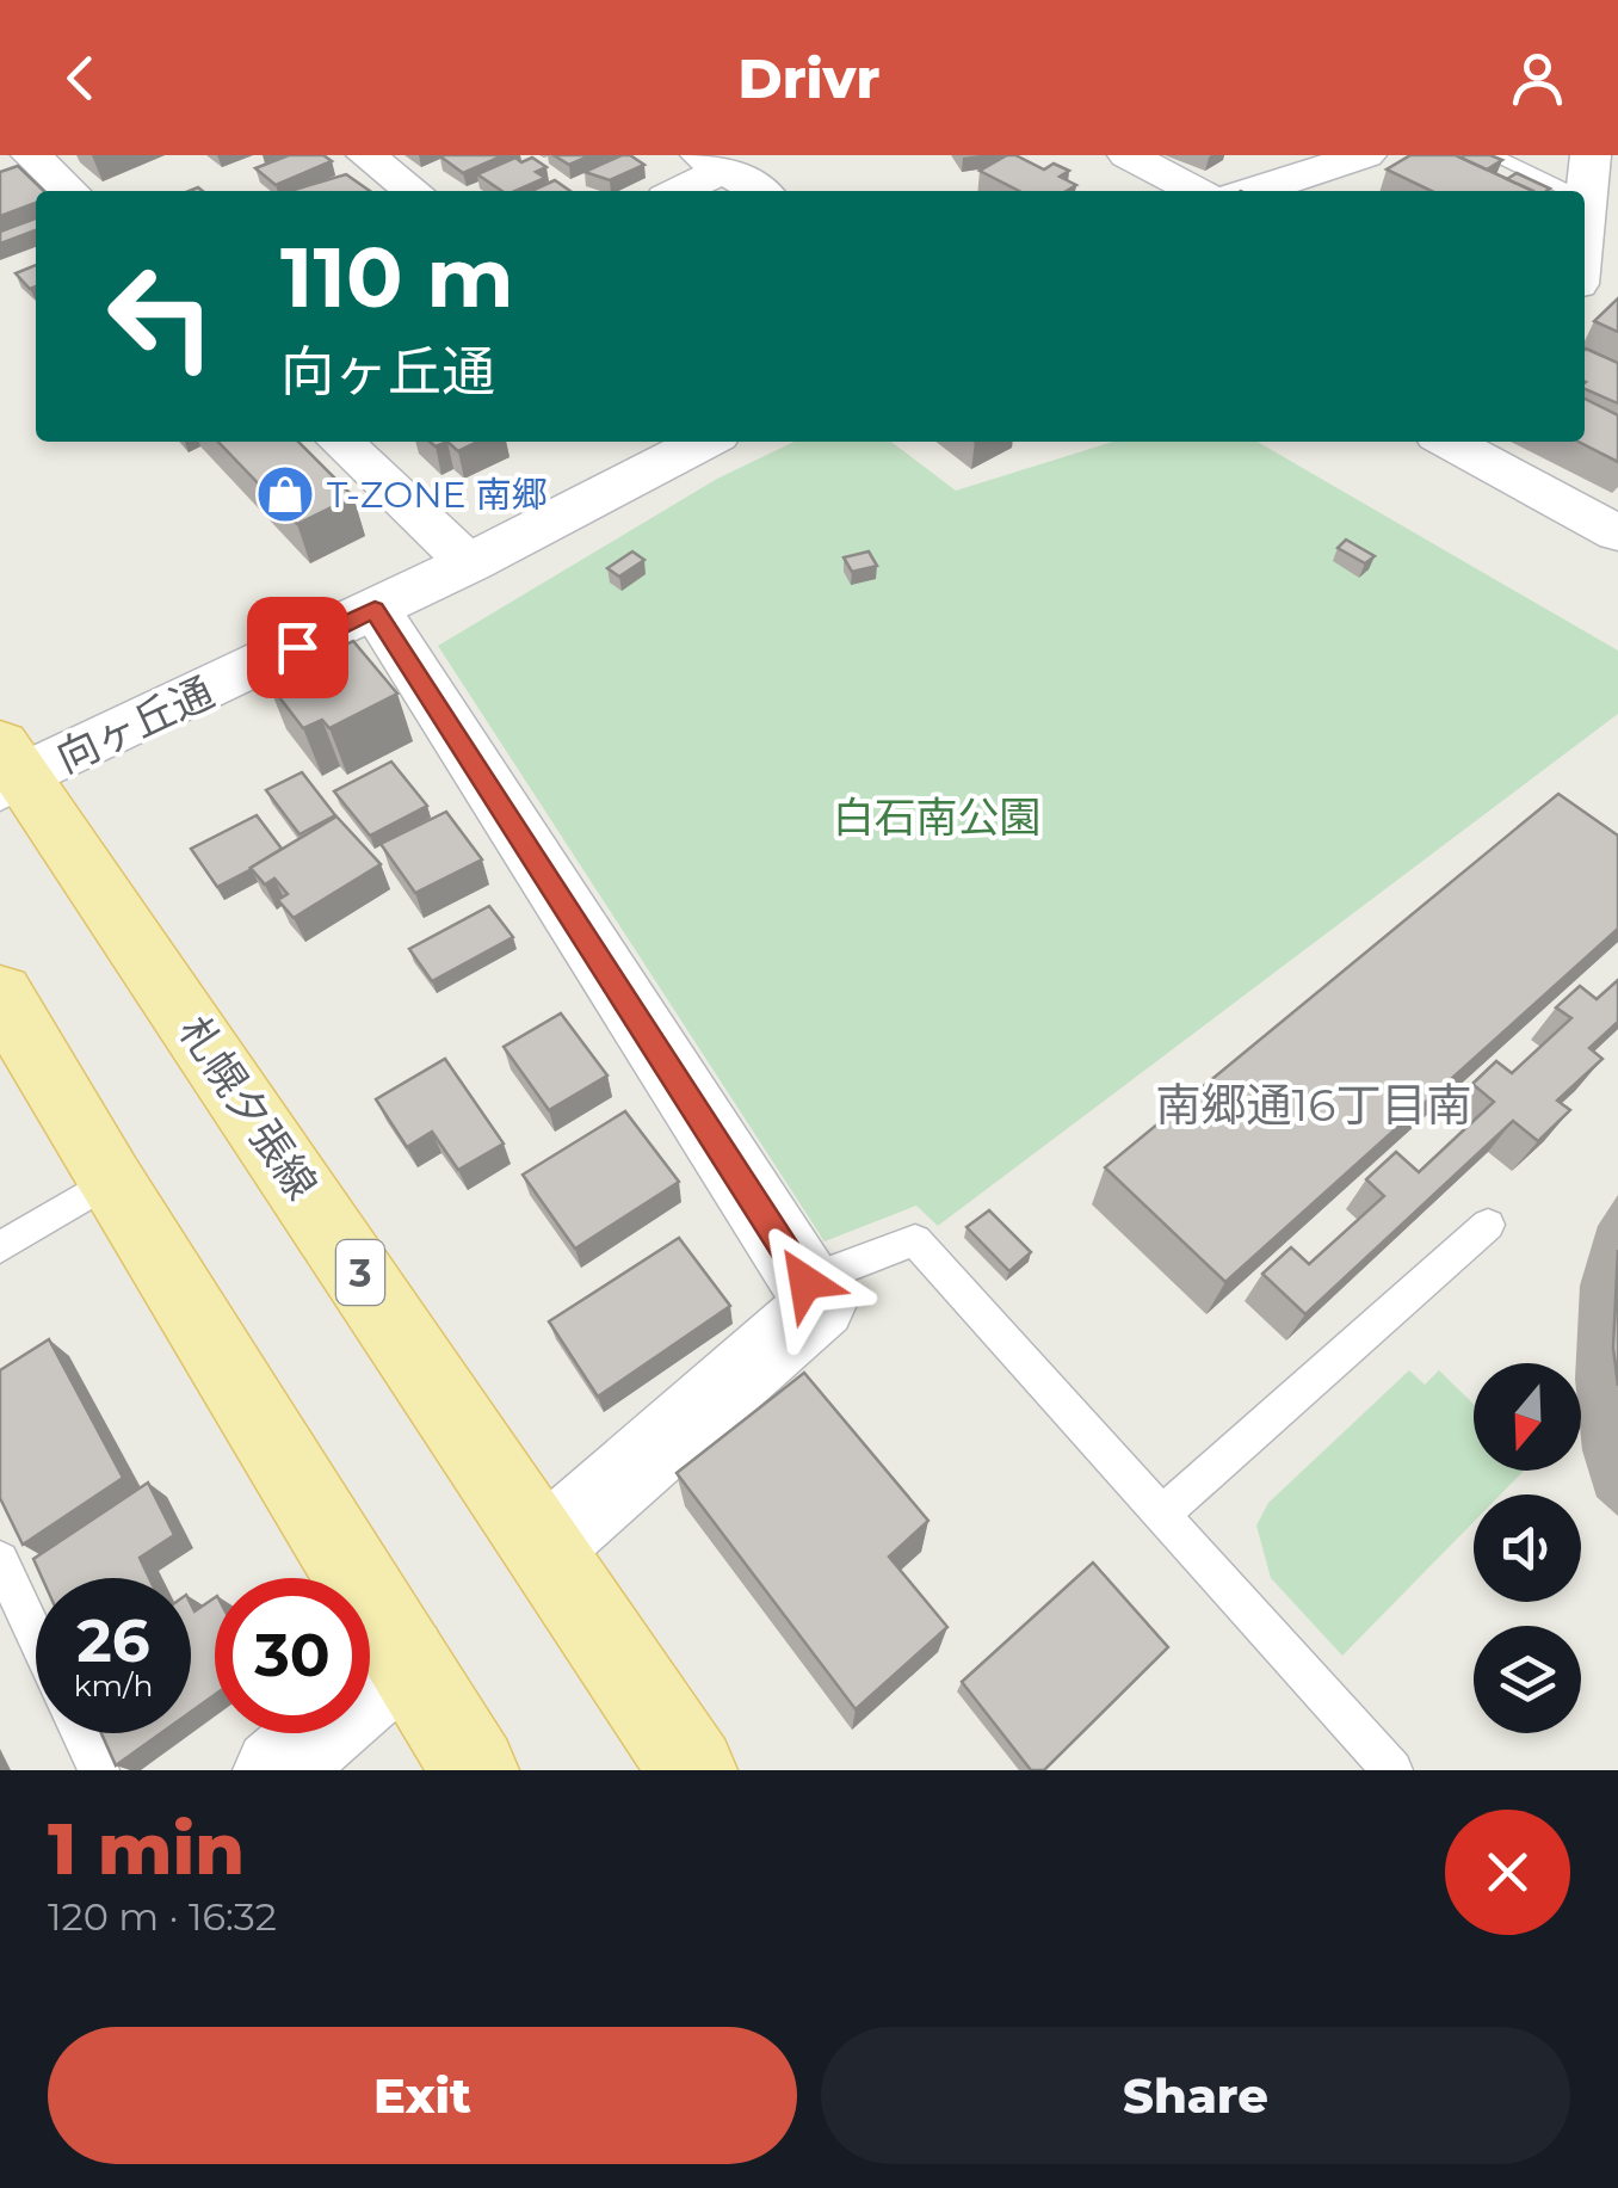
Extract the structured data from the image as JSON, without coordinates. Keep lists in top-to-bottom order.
{
  "streets": {
    "main road": ["札幌夕張線", "3"],
    "street": ["向ヶ丘通"]
  },
  "crossings": [
    ["向ヶ丘通", "札幌夕張線"]
  ],
  "districts": ["南郷通16丁目南"],
  "parks": ["白石南公園"],
  "places": {
    "shop": ["T-ZONE 南郷"]
  },
  "north": "bottom",
  "page": {
    "header": "Drivr",
    "turn": ["110 m", "向ヶ丘通"],
    "speed": "26 km/h",
    "limit": "30",
    "heading": ["1 min", "120 m · 16:32"],
    "buttons": ["Exit", "Share"]
  }
}
